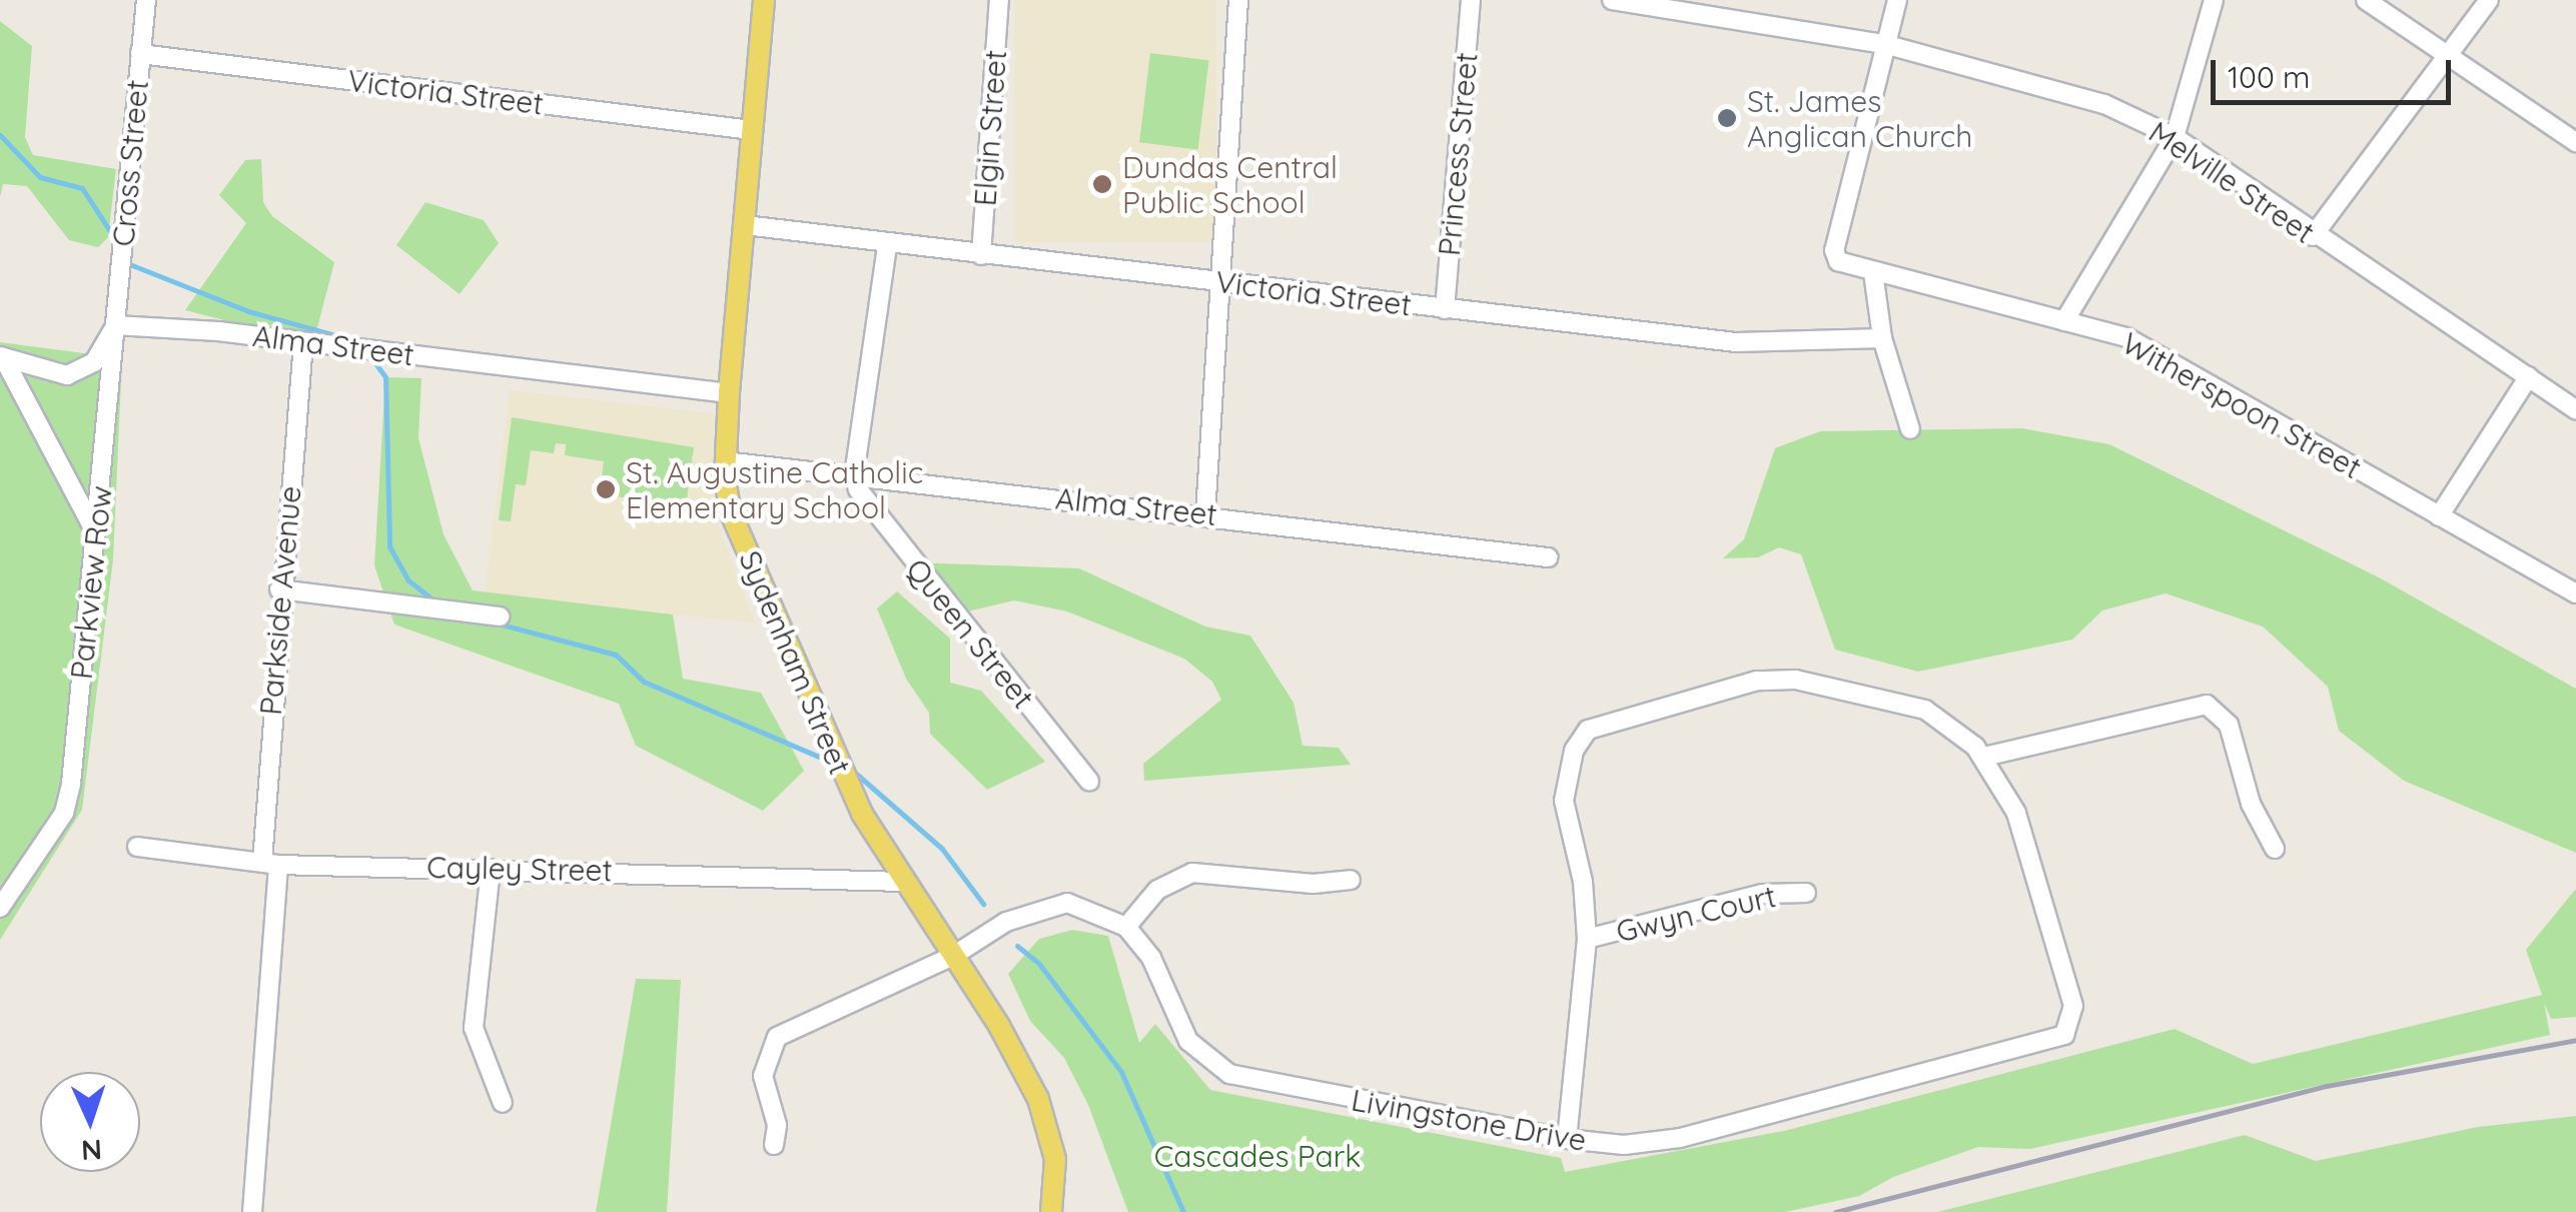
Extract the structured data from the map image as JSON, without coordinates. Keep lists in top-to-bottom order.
{
  "streets": {
    "main road": ["Sydenham Street"],
    "street": [
      "Victoria Street",
      "Elgin Street",
      "Princess Street",
      "Cross Street",
      "Melville Street",
      "Alma Street",
      "Witherspoon Street",
      "Parkview Row",
      "Parkside Avenue",
      "Queen Street",
      "Cayley Street",
      "Gwyn Court",
      "Livingstone Drive"
    ]
  },
  "crossings": [
    ["Victoria Street", "Elgin Street"],
    ["Victoria Street", "Princess Street"],
    ["Victoria Street", "Cross Street"],
    ["Victoria Street", "Sydenham Street"],
    ["Cross Street", "Alma Street"],
    ["Cross Street", "Parkview Row"],
    ["Melville Street", "Witherspoon Street"],
    ["Alma Street", "Parkview Row"],
    ["Alma Street", "Parkside Avenue"],
    ["Alma Street", "Queen Street"],
    ["Alma Street", "Sydenham Street"],
    ["Parkside Avenue", "Cayley Street"],
    ["Sydenham Street", "Cayley Street"]
  ],
  "parks": ["Cascades Park"],
  "places": ["St. James Anglican Church", "Dundas Central Public School", "St. Augustine Catholic Elementary School"],
  "scale_bar": "100 m",
  "north": "bottom"
}
